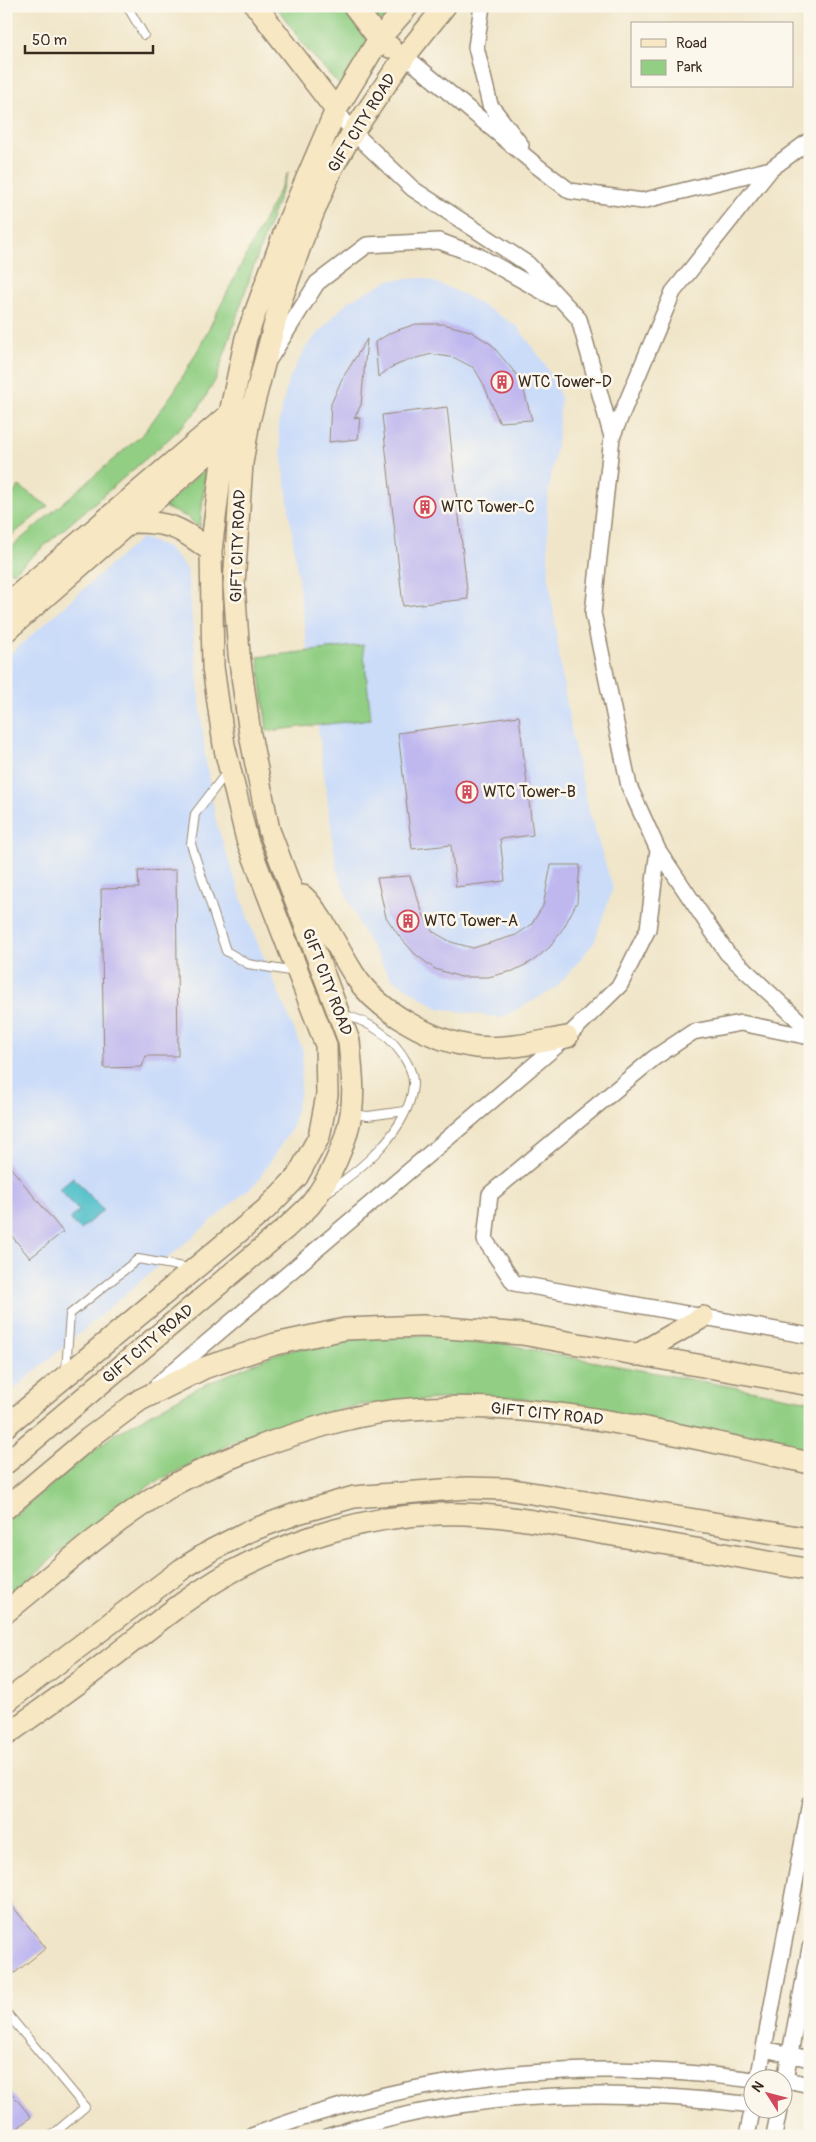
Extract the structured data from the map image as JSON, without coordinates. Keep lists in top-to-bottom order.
{
  "streets": {
    "street": ["GIFT CITY ROAD"]
  },
  "places": {
    "building": [
      "WTC Tower-D",
      "WTC Tower-C",
      "WTC Tower-B",
      "WTC Tower-A"
    ]
  },
  "legend": ["Road", "Park"],
  "scale_bar": "50 m",
  "north": "top left"
}
